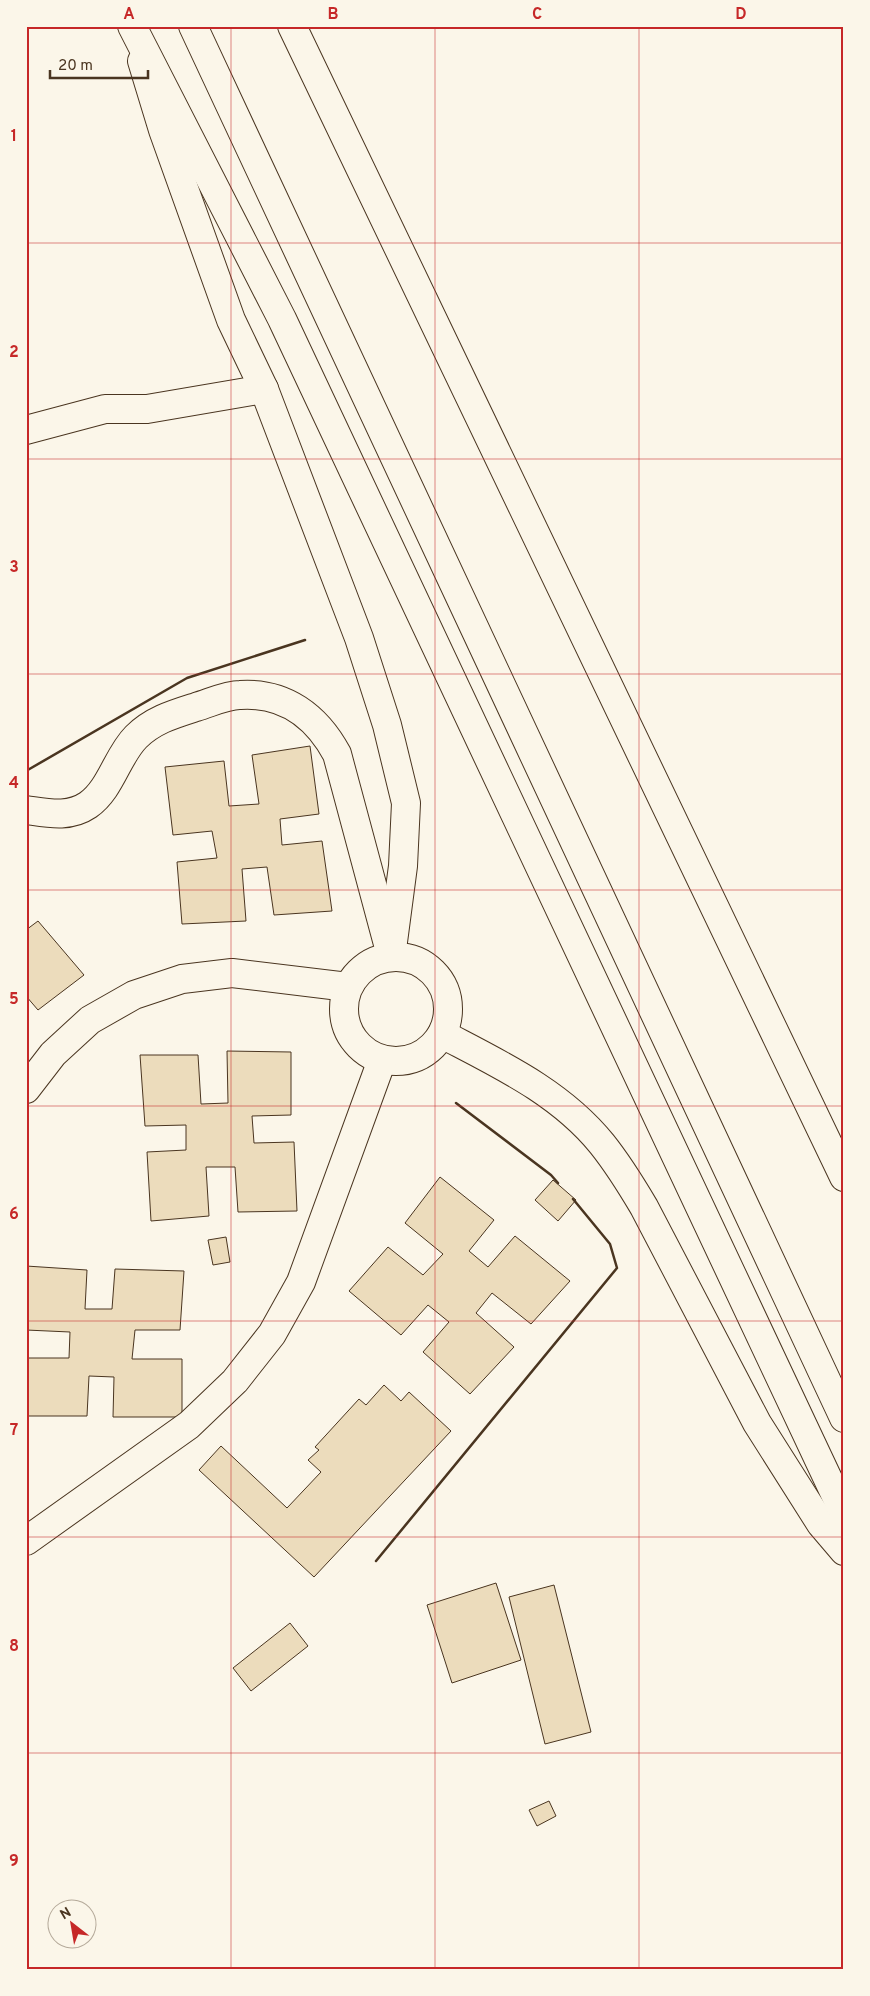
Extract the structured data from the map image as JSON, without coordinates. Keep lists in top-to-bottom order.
{
  "scale_bar": "20 m",
  "north": "top left",
  "grid": {
    "columns": [
      "A",
      "B",
      "C",
      "D"
    ],
    "rows": [
      "1",
      "2",
      "3",
      "4",
      "5",
      "6",
      "7",
      "8",
      "9"
    ]
  }
}
